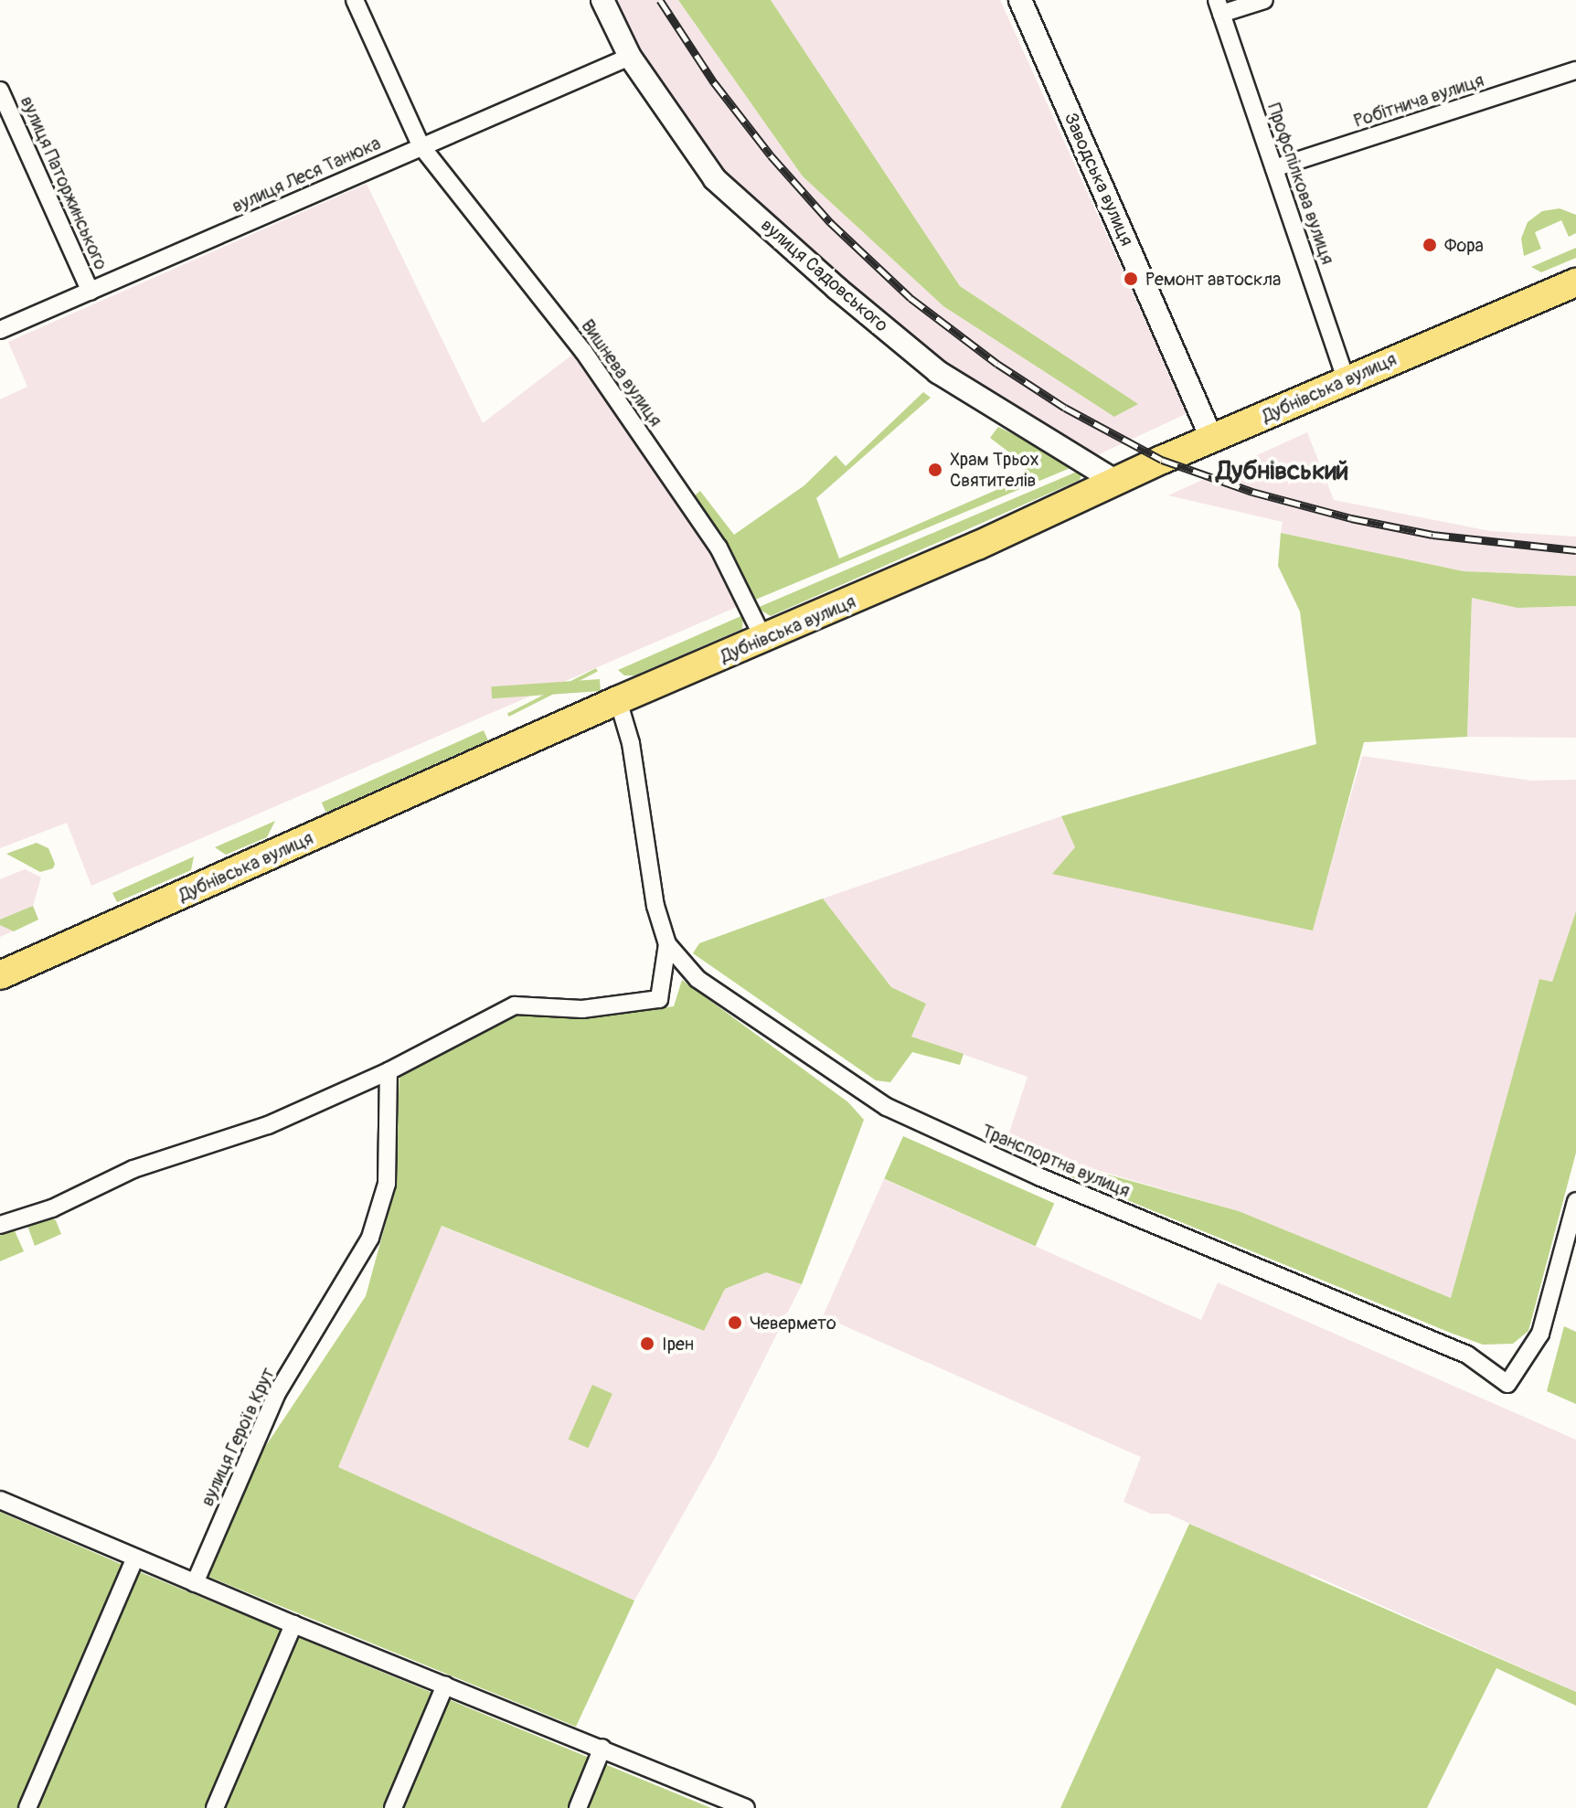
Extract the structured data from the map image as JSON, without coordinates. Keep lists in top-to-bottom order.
{
  "streets": {
    "main road": ["Дубнівська вулиця"],
    "street": [
      "Робітнича вулиця",
      "вулиця Леся Танюка",
      "Заводська вулиця",
      "вулиця Паторжинського",
      "Профспілкова вулиця",
      "вулиця Садовського",
      "Вишнева вулиця",
      "Транспортна вулиця",
      "вулиця Героїв Крут"
    ]
  },
  "crossings": [
    ["Робітнича вулиця", "Профспілкова вулиця"],
    ["вулиця Леся Танюка", "вулиця Паторжинського"],
    ["вулиця Леся Танюка", "вулиця Садовського"],
    ["вулиця Леся Танюка", "Вишнева вулиця"],
    ["Заводська вулиця", "Дубнівська вулиця"],
    ["Профспілкова вулиця", "Дубнівська вулиця"],
    ["вулиця Садовського", "Дубнівська вулиця"],
    ["Вишнева вулиця", "Дубнівська вулиця"],
    ["Дубнівська вулиця", "Транспортна вулиця"]
  ],
  "districts": ["Дубнівський"],
  "places": [
    "Фора",
    "Ремонт автоскла",
    "Храм Трьох Святителів",
    "Чевермето",
    "Ірен"
  ]
}
